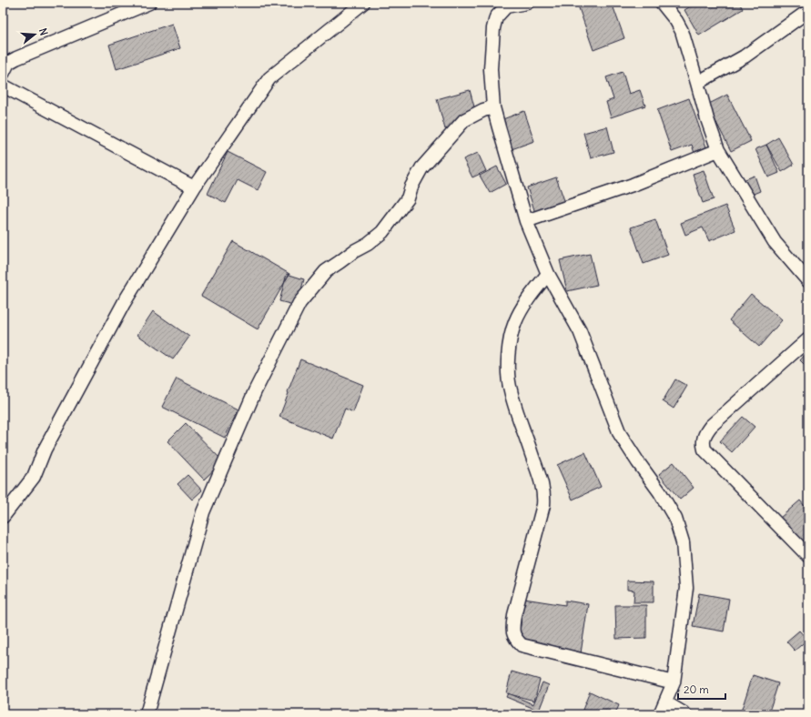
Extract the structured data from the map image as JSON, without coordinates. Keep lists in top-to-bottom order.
{
  "scale_bar": "20 m",
  "north": "right"
}
